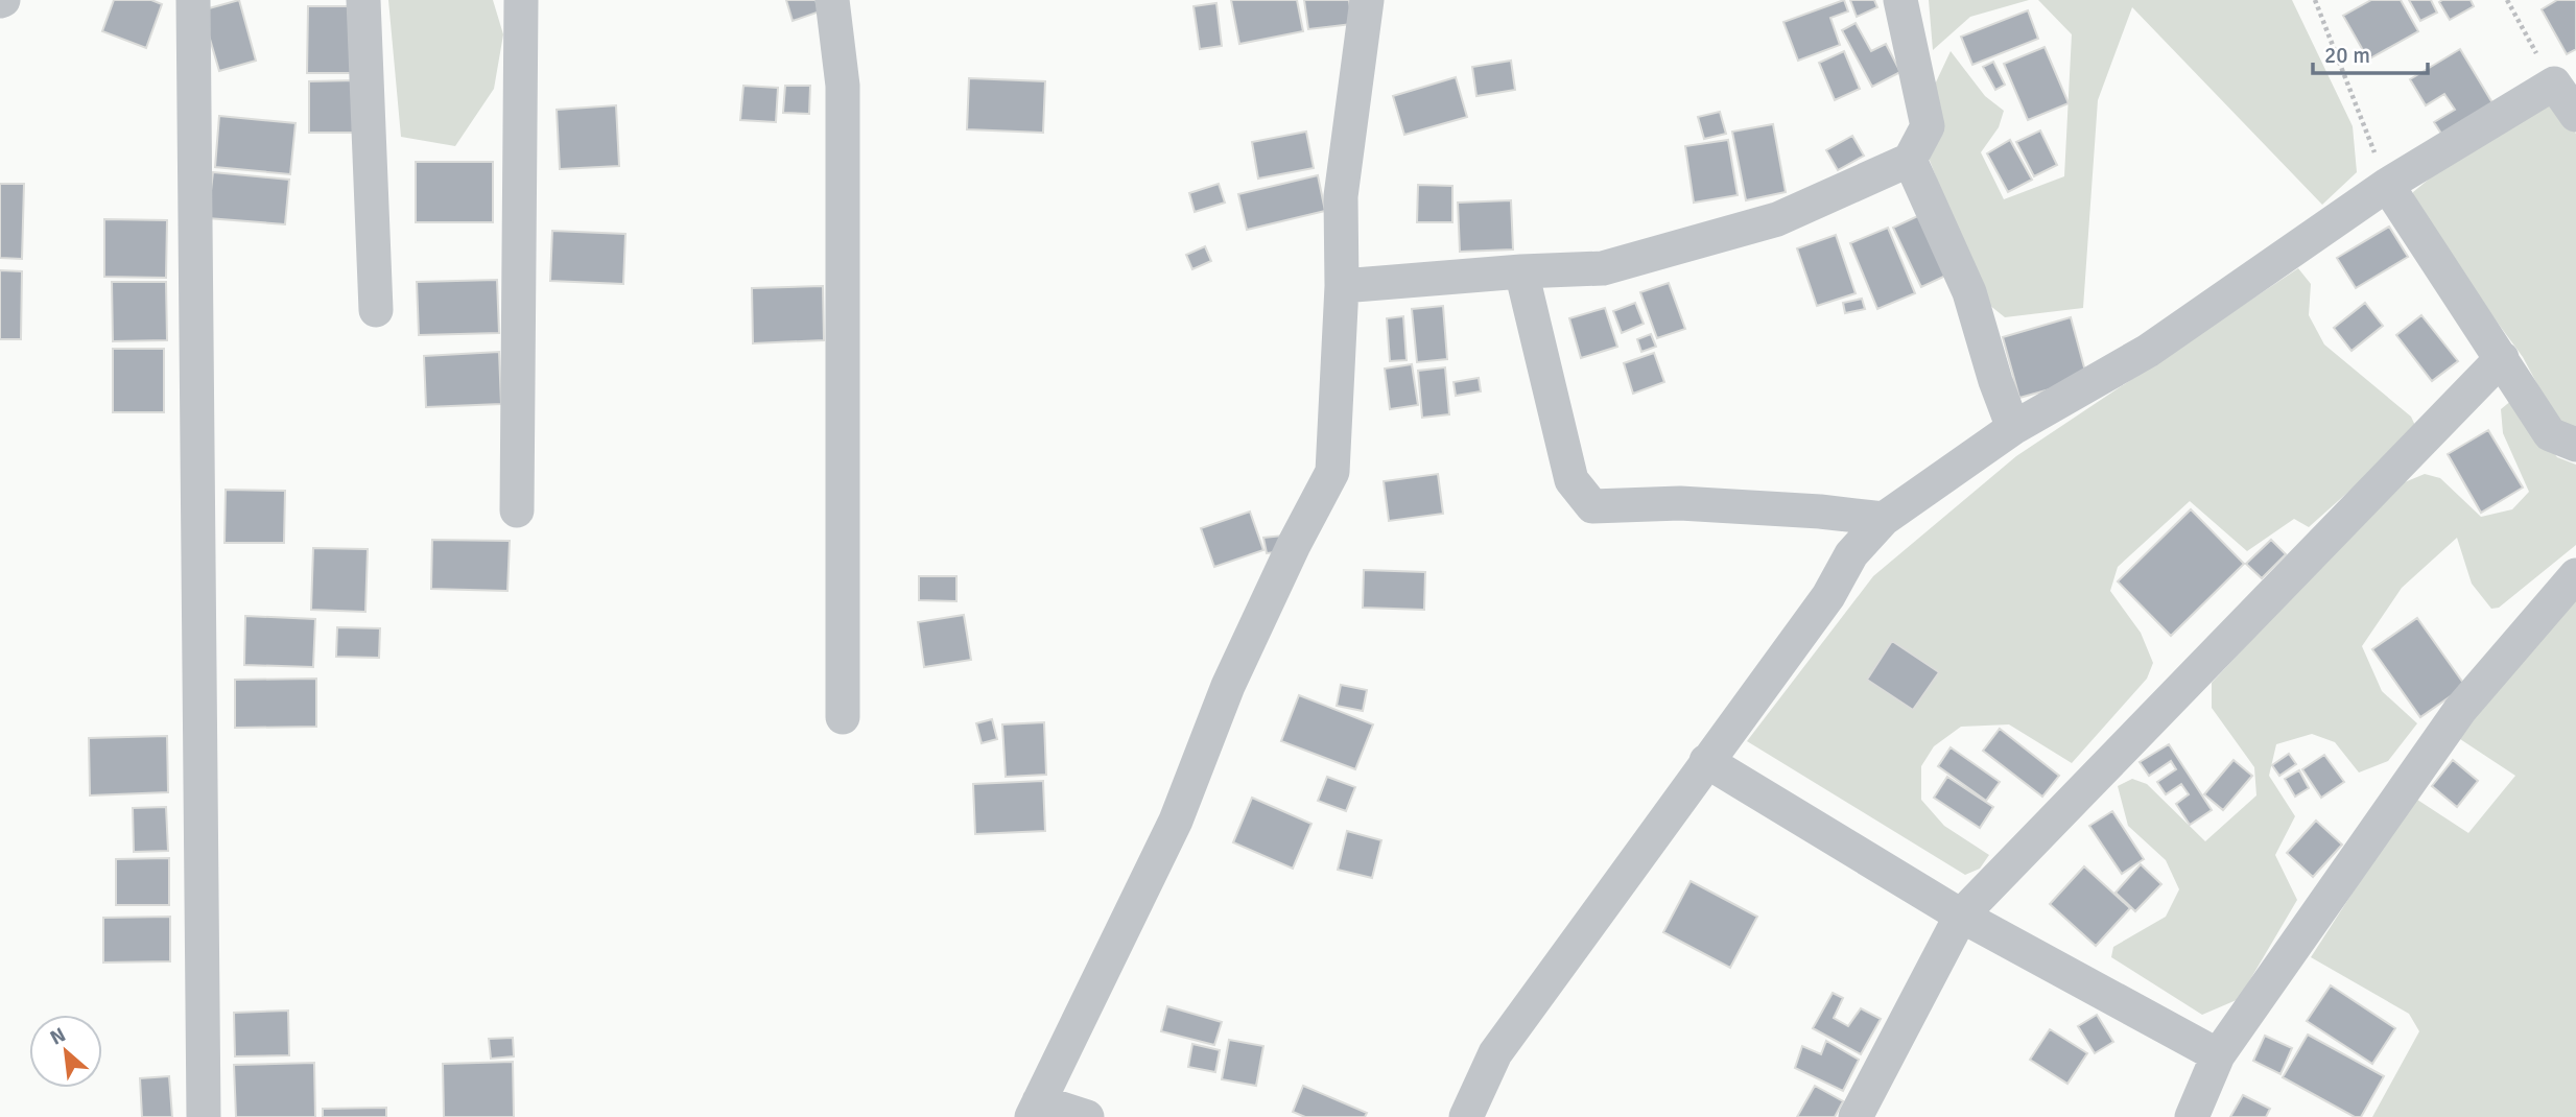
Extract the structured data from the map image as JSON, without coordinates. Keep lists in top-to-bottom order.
{
  "scale_bar": "20 m",
  "north": "top left"
}
